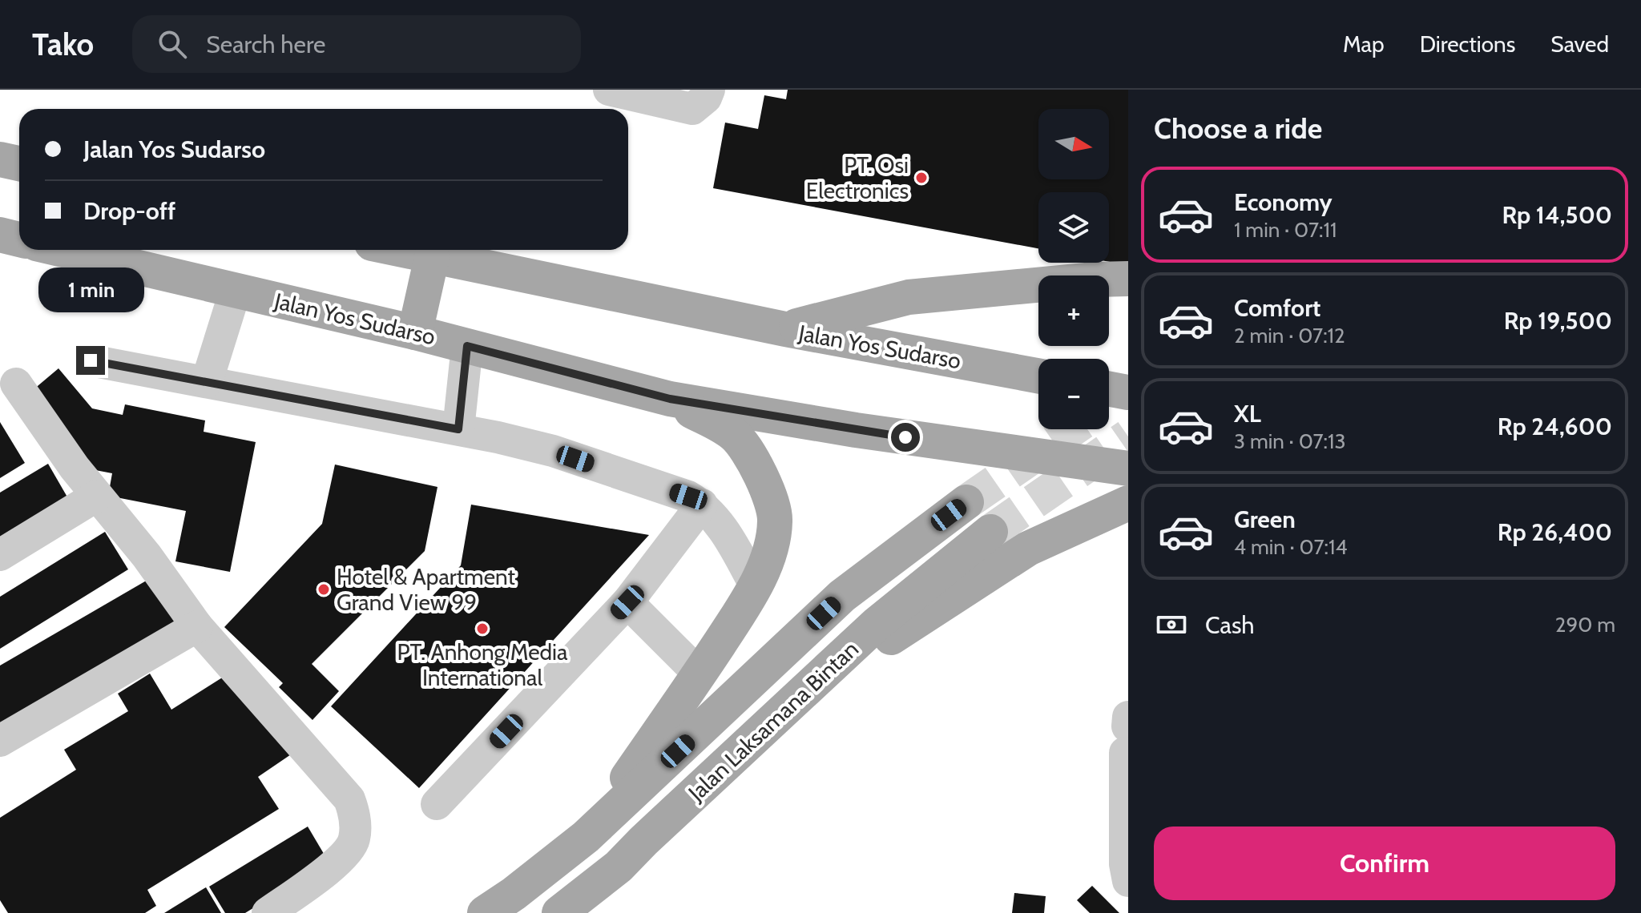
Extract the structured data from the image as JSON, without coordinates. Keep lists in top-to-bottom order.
{
  "streets": {
    "main road": ["Jalan Yos Sudarso", "Jalan Laksamana Bintan"]
  },
  "places": ["PT. Osi Electronics", "Hotel & Apartment Grand View 99", "PT. Anhong Media International"],
  "north": "right",
  "page": {
    "header": "Tako",
    "search": "Search here",
    "nav": ["Map", "Directions", "Saved"],
    "heading": "Choose a ride",
    "map_buttons": ["+", "−"],
    "banner": ["Jalan Yos Sudarso", "Drop-off"],
    "list": [
      {
        "name": "Economy",
        "note": "1 min · 07:11",
        "value": "Rp 14,500"
      },
      {
        "name": "Comfort",
        "note": "2 min · 07:12",
        "value": "Rp 19,500"
      },
      {
        "name": "XL",
        "note": "3 min · 07:13",
        "value": "Rp 24,600"
      },
      {
        "name": "Green",
        "note": "4 min · 07:14",
        "value": "Rp 26,400"
      }
    ],
    "bubble": "1 min",
    "pay": ["Cash", "290 m"],
    "buttons": "Confirm"
  }
}
